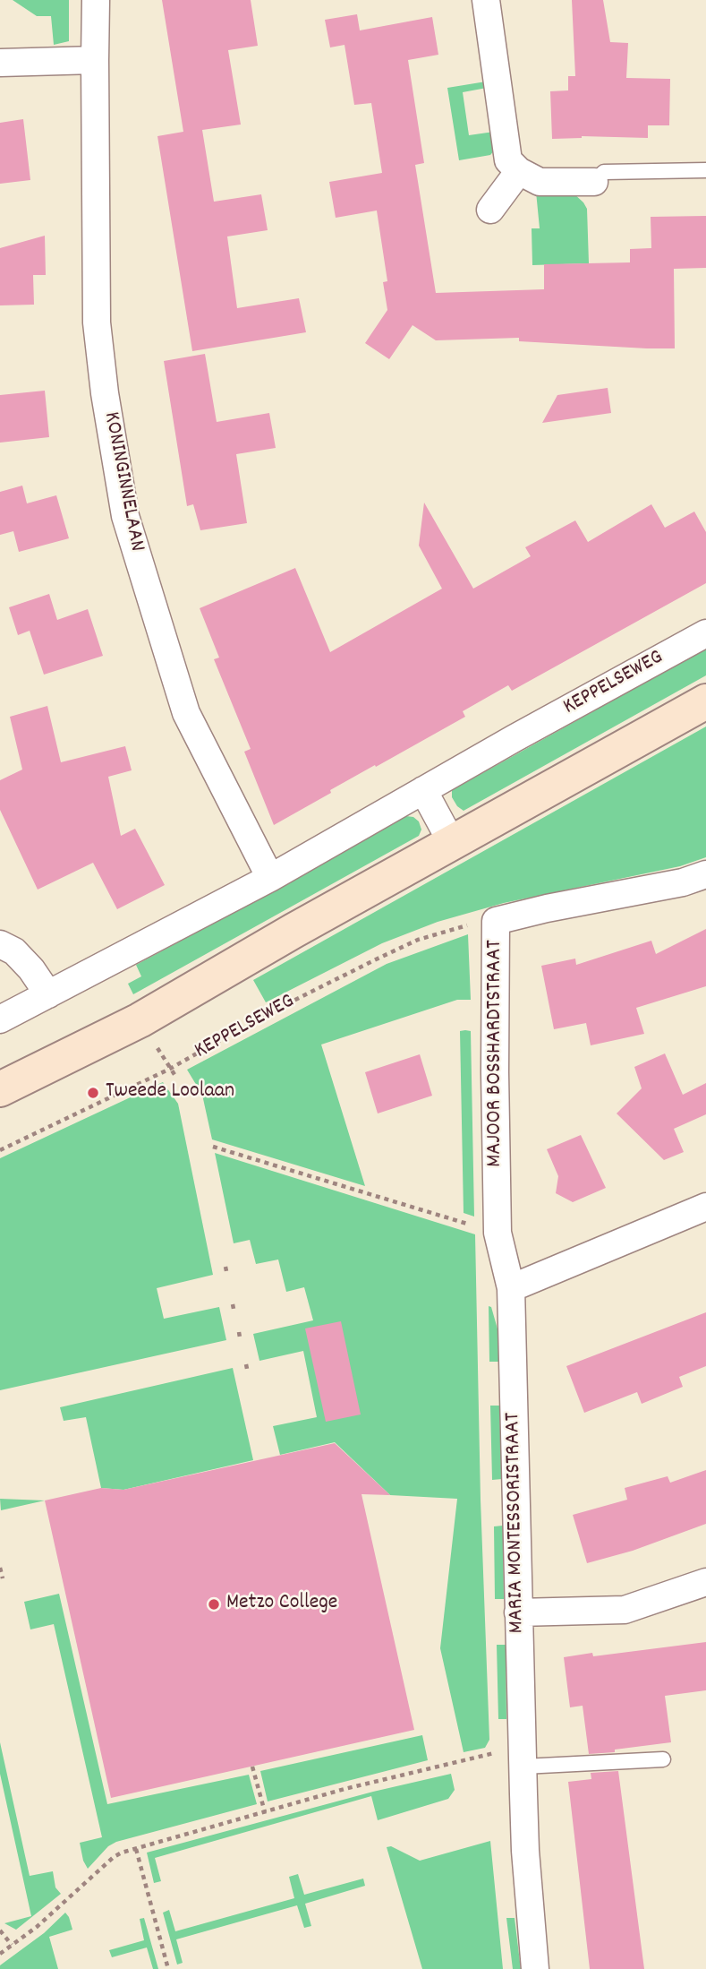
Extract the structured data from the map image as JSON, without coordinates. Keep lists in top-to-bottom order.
{
  "streets": {
    "street": [
      "KONINGINNELAAN",
      "KEPPELSEWEG",
      "MAJOOR BOSSHARDTSTRAAT",
      "MARIA MONTESSORISTRAAT"
    ]
  },
  "crossings": [
    ["KONINGINNELAAN", "KEPPELSEWEG"],
    ["KEPPELSEWEG", "MAJOOR BOSSHARDTSTRAAT"],
    ["MAJOOR BOSSHARDTSTRAAT", "MARIA MONTESSORISTRAAT"]
  ],
  "places": ["Tweede Loolaan", "Metzo College"]
}
